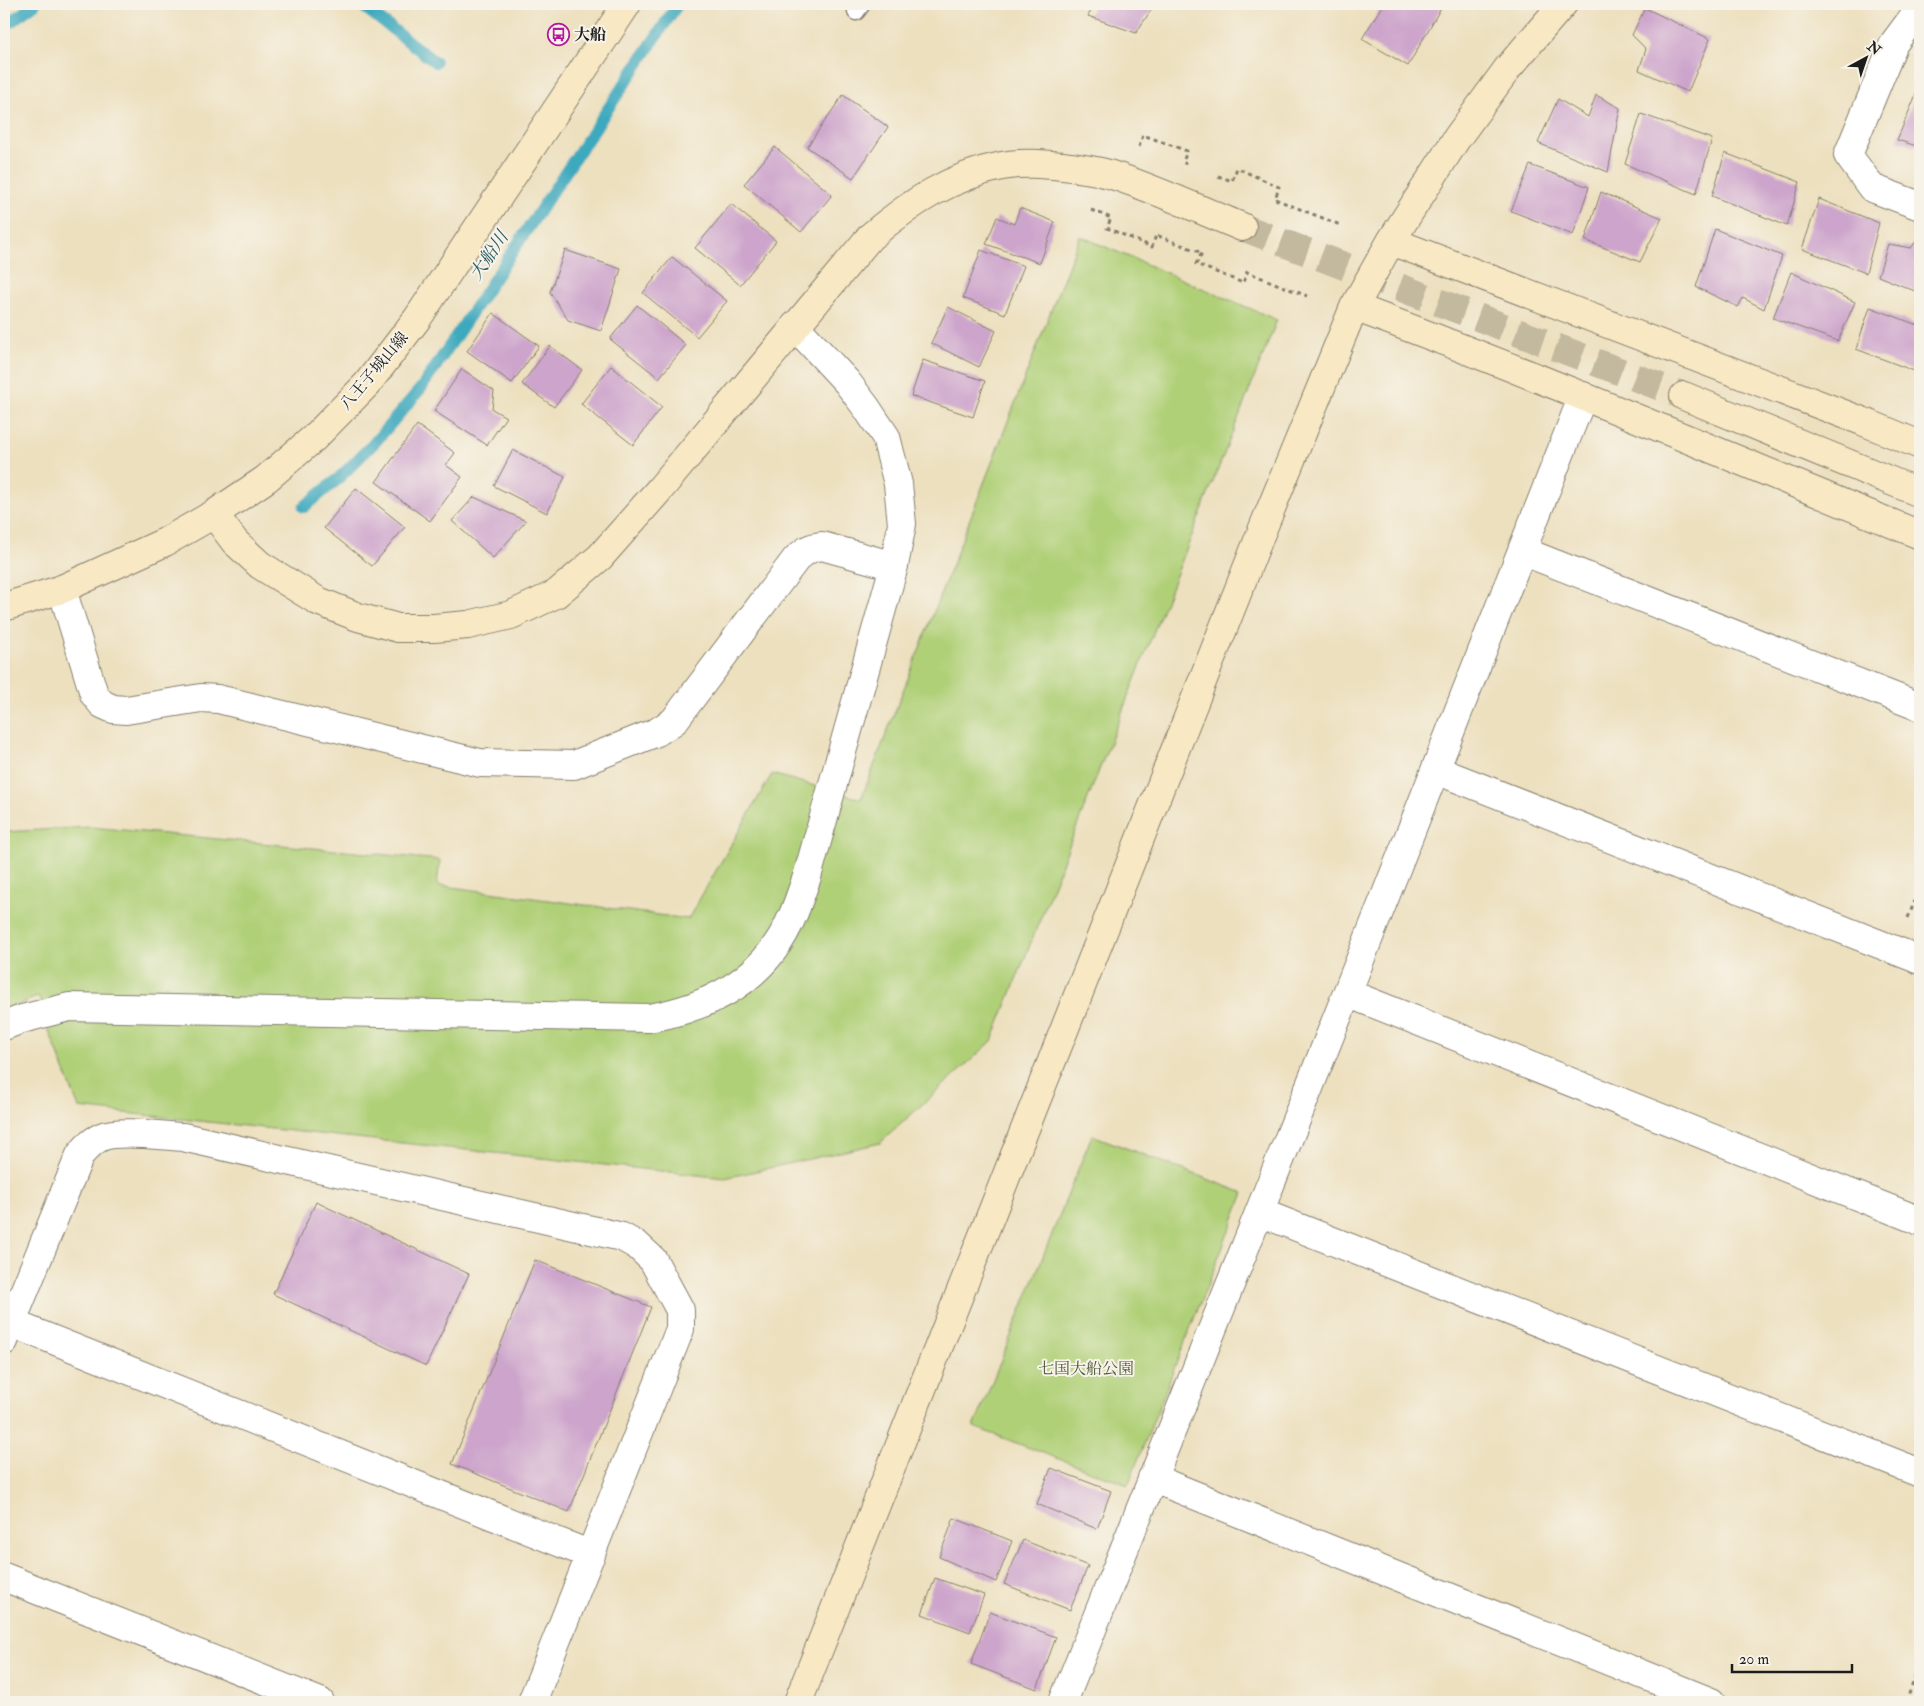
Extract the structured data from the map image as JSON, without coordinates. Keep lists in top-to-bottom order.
{
  "streets": {
    "street": ["八王子城山線"]
  },
  "water": ["大船川"],
  "parks": ["七国大船公園"],
  "places": {
    "bus stop": ["大船"]
  },
  "scale_bar": "20 m",
  "north": "top right"
}
